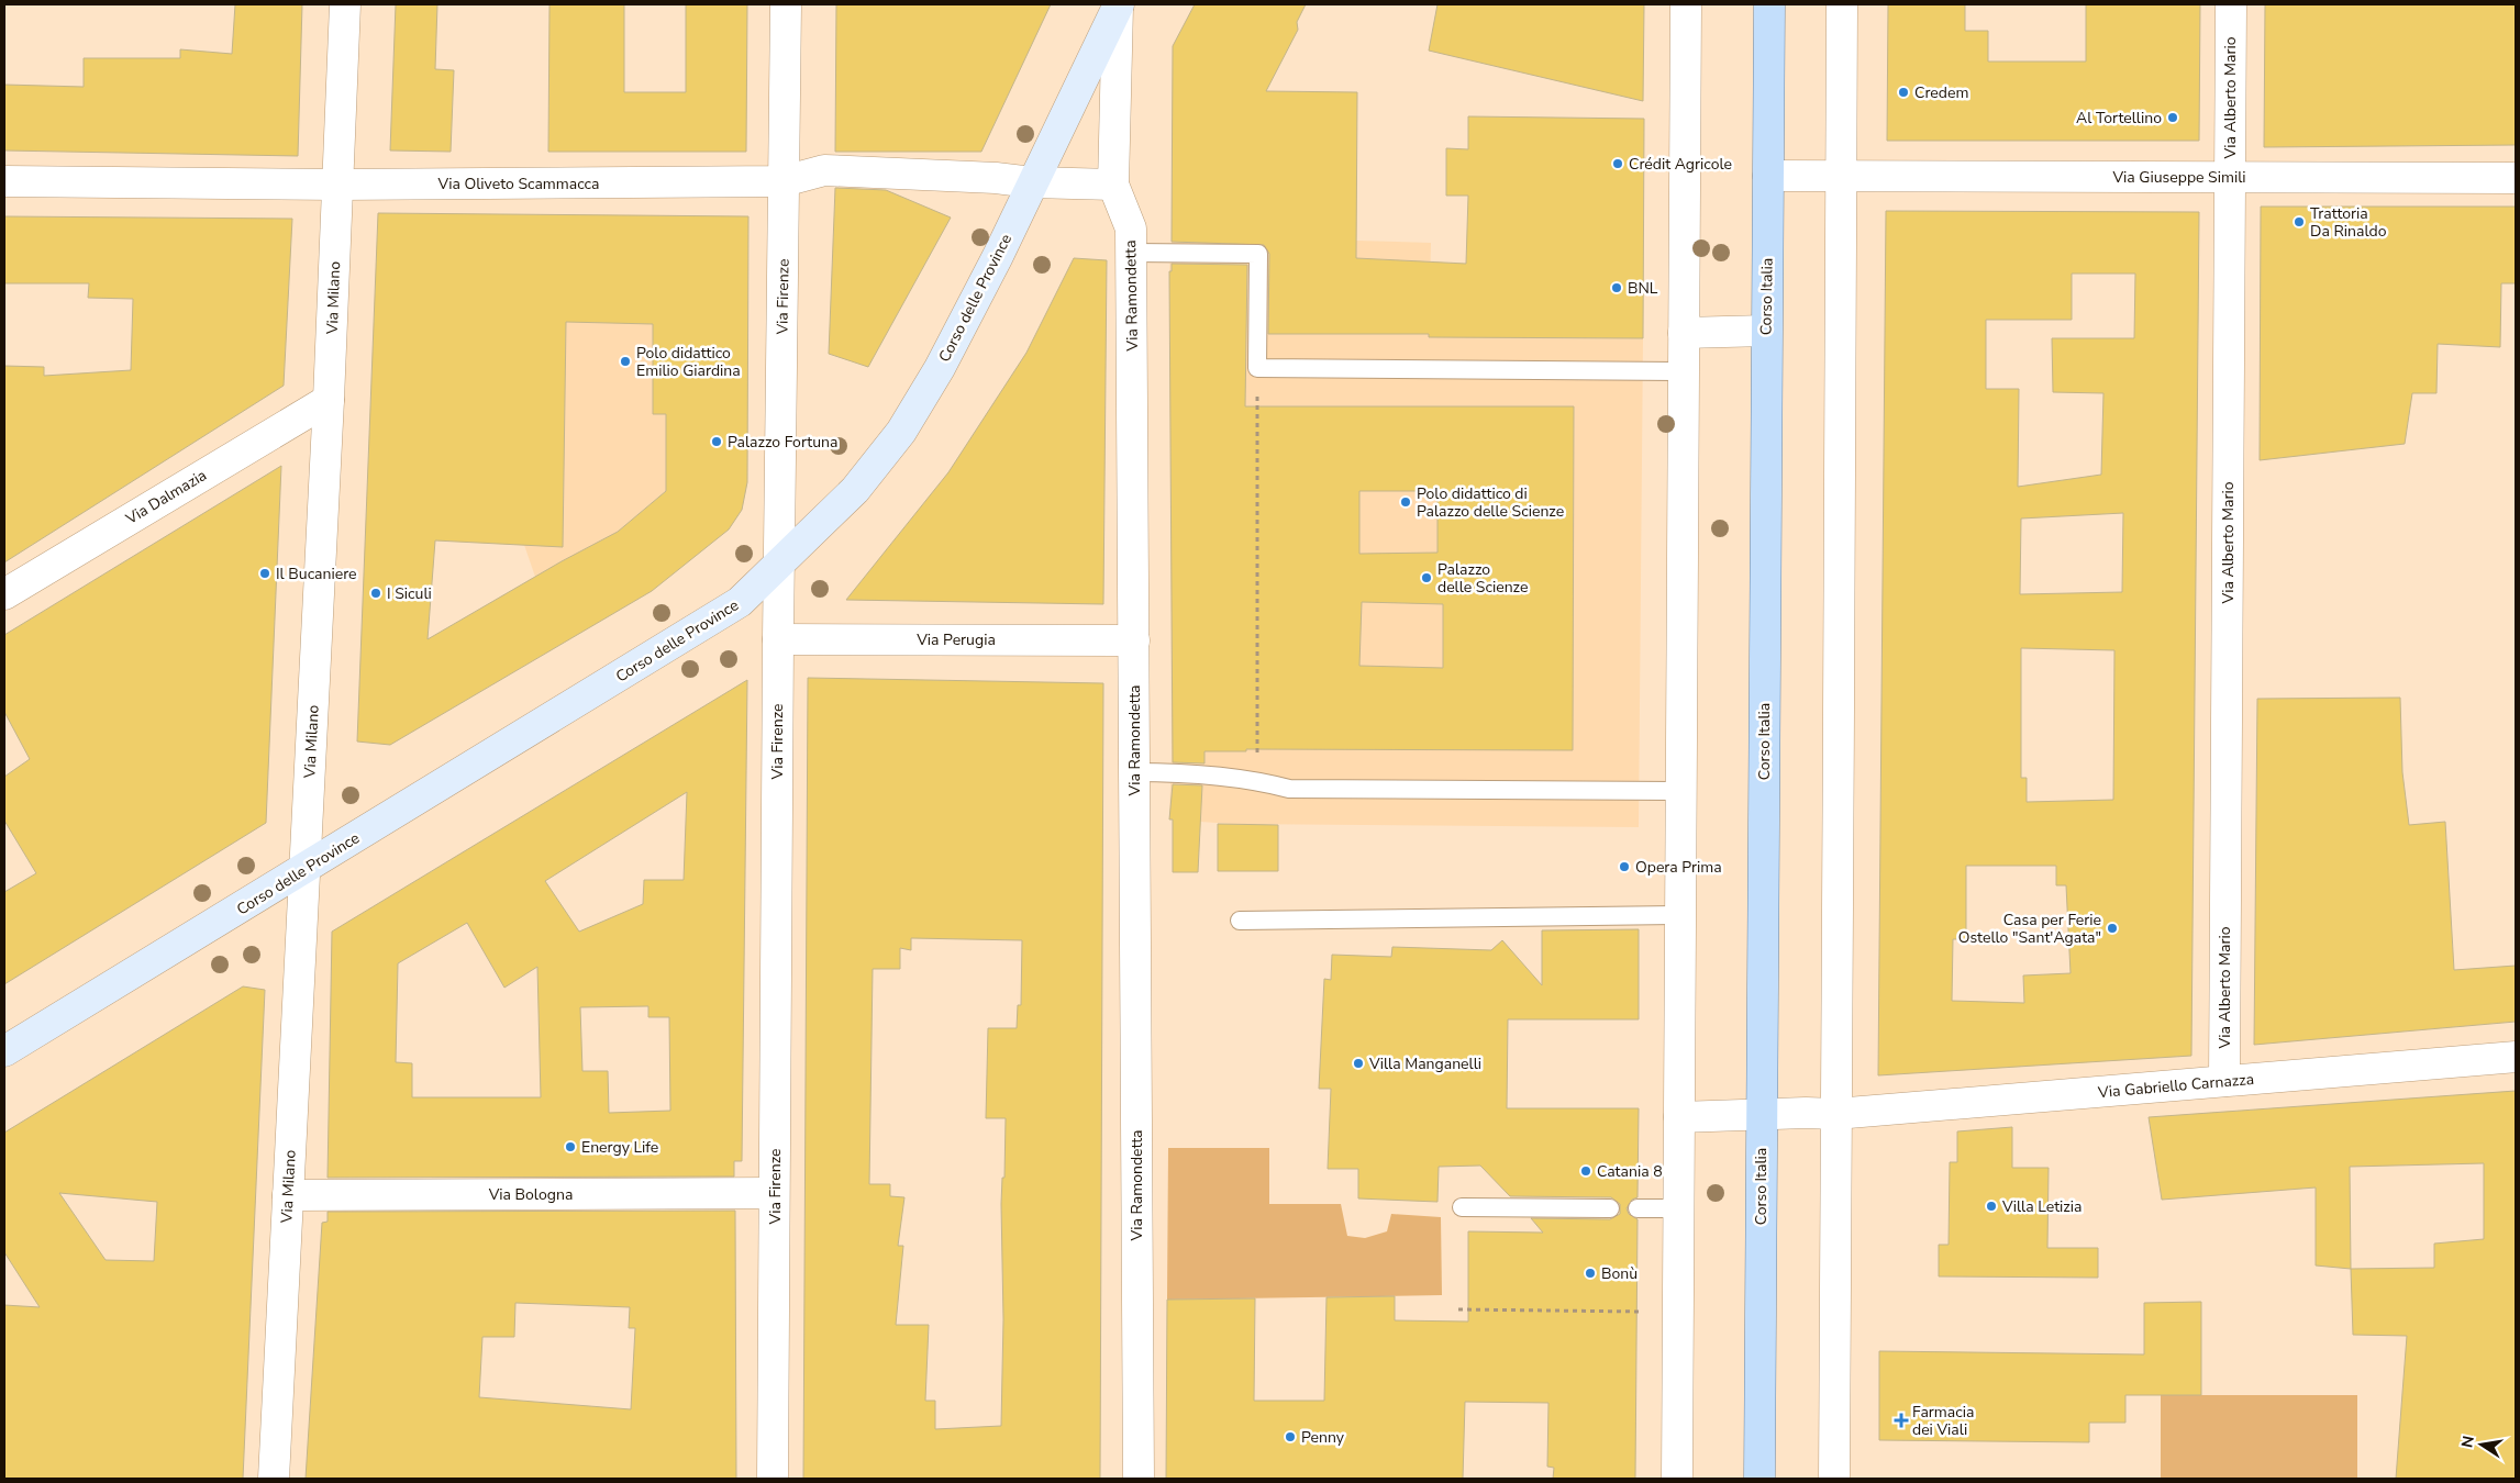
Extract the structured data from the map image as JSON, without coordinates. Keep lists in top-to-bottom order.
{
  "streets": {
    "main road": ["Corso Italia", "Corso delle Province"],
    "street": [
      "Via Alberto Mario",
      "Via Giuseppe Simili",
      "Via Oliveto Scammacca",
      "Via Ramondetta",
      "Via Firenze",
      "Via Milano",
      "Via Dalmazia",
      "Via Perugia",
      "Via Gabriello Carnazza",
      "Via Bologna"
    ]
  },
  "crossings": [
    ["Via Alberto Mario", "Via Giuseppe Simili"],
    ["Via Alberto Mario", "Via Gabriello Carnazza"],
    ["Via Giuseppe Simili", "Corso Italia"],
    ["Via Oliveto Scammacca", "Via Ramondetta"],
    ["Via Oliveto Scammacca", "Via Firenze"],
    ["Via Oliveto Scammacca", "Via Milano"],
    ["Via Oliveto Scammacca", "Corso delle Province"],
    ["Via Ramondetta", "Corso delle Province"],
    ["Via Ramondetta", "Via Perugia"],
    ["Via Firenze", "Corso delle Province"],
    ["Via Firenze", "Via Perugia"],
    ["Via Firenze", "Via Bologna"],
    ["Corso Italia", "Via Gabriello Carnazza"],
    ["Via Milano", "Corso delle Province"],
    ["Via Milano", "Via Dalmazia"],
    ["Via Milano", "Via Bologna"]
  ],
  "places": {
    "other": [
      "Credem",
      "Al Tortellino",
      "Crédit Agricole",
      "Trattoria Da Rinaldo",
      "BNL",
      "Polo didattico Emilio Giardina",
      "Palazzo Fortuna",
      "Polo didattico di Palazzo delle Scienze",
      "Il Bucaniere",
      "Palazzo delle Scienze",
      "I Siculi",
      "Opera Prima",
      "Casa per Ferie Ostello \"Sant'Agata\"",
      "Villa Manganelli",
      "Energy Life",
      "Catania 8",
      "Villa Letizia",
      "Bonù",
      "Penny"
    ],
    "health": ["Farmacia dei Viali"]
  },
  "north": "left"
}
